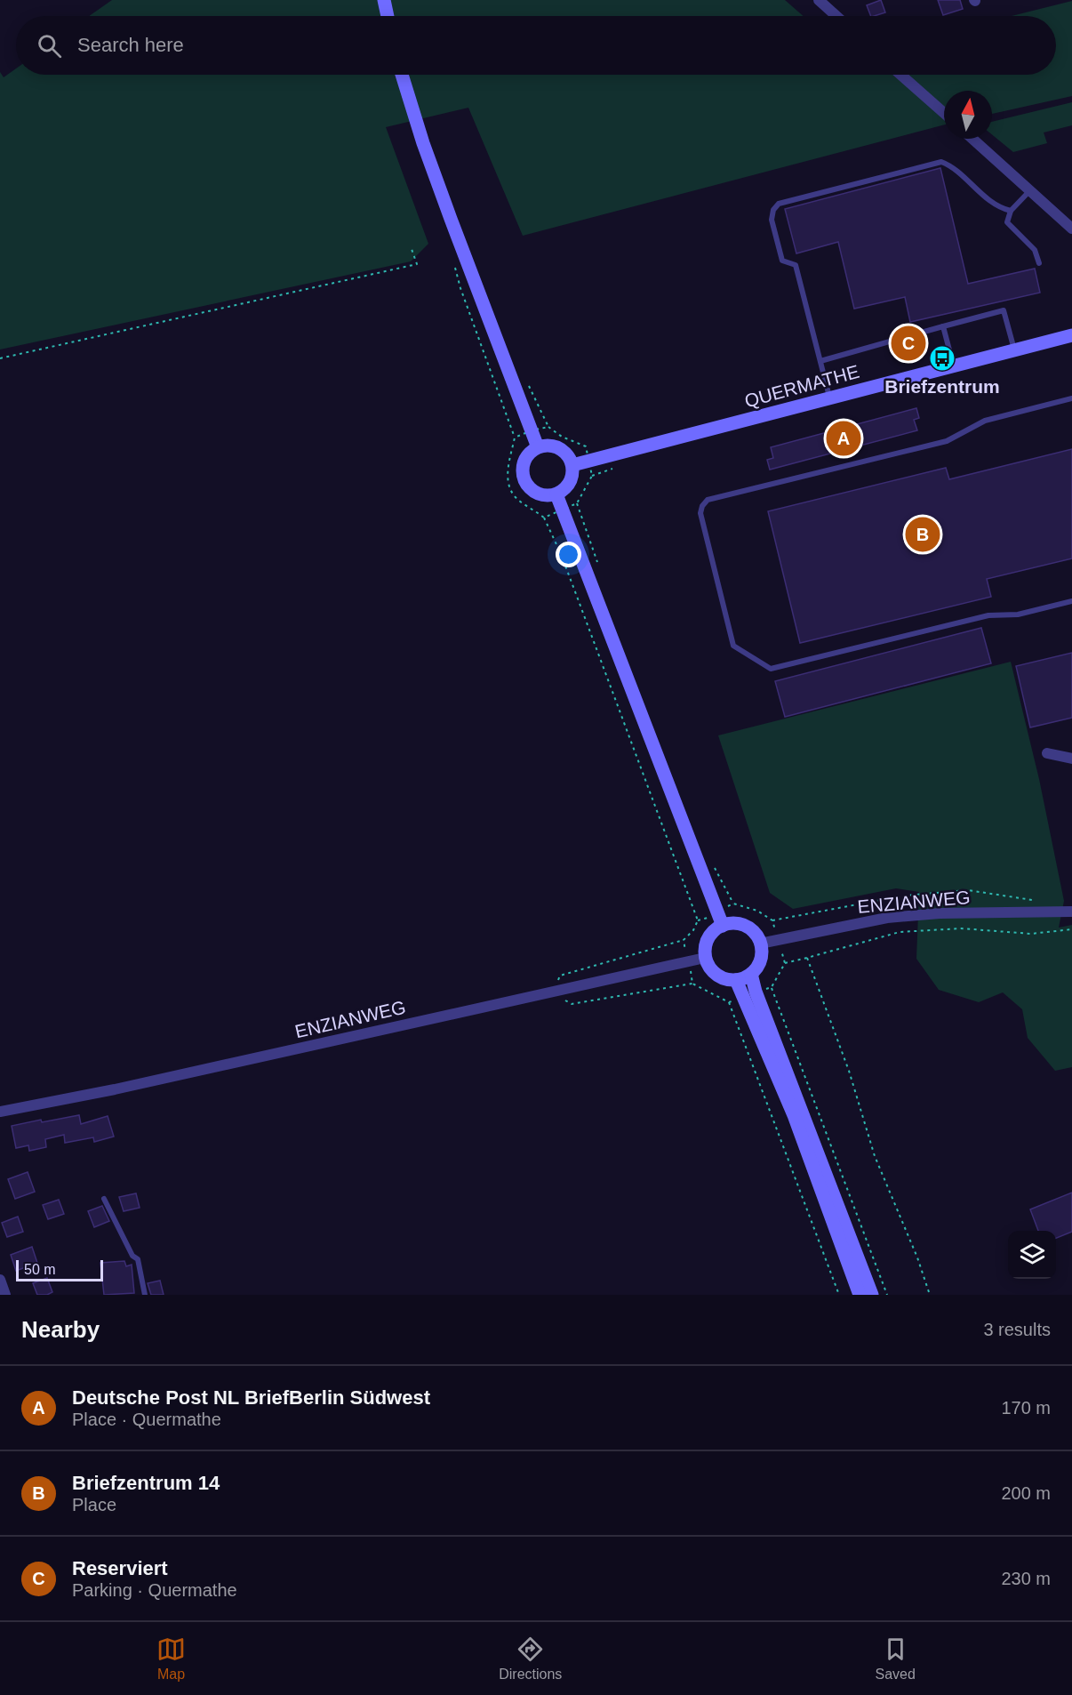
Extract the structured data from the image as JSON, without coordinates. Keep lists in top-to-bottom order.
{
  "streets": {
    "main road": ["QUERMATHE"],
    "street": ["ENZIANWEG"]
  },
  "places": {
    "bus stop": ["Briefzentrum"]
  },
  "scale_bar": "50 m",
  "north": "top",
  "page": {
    "search": "Search here",
    "pins": ["C", "A", "B"],
    "scale": "50 m",
    "heading": ["Nearby", "3 results"],
    "list": [
      {
        "mark": "A",
        "name": "Deutsche Post NL BriefBerlin Südwest",
        "note": "Place · Quermathe",
        "value": "170 m"
      },
      {
        "mark": "B",
        "name": "Briefzentrum 14",
        "note": "Place",
        "value": "200 m"
      },
      {
        "mark": "C",
        "name": "Reserviert",
        "note": "Parking · Quermathe",
        "value": "230 m"
      }
    ],
    "nav": ["Map", "Directions", "Saved"]
  }
}
